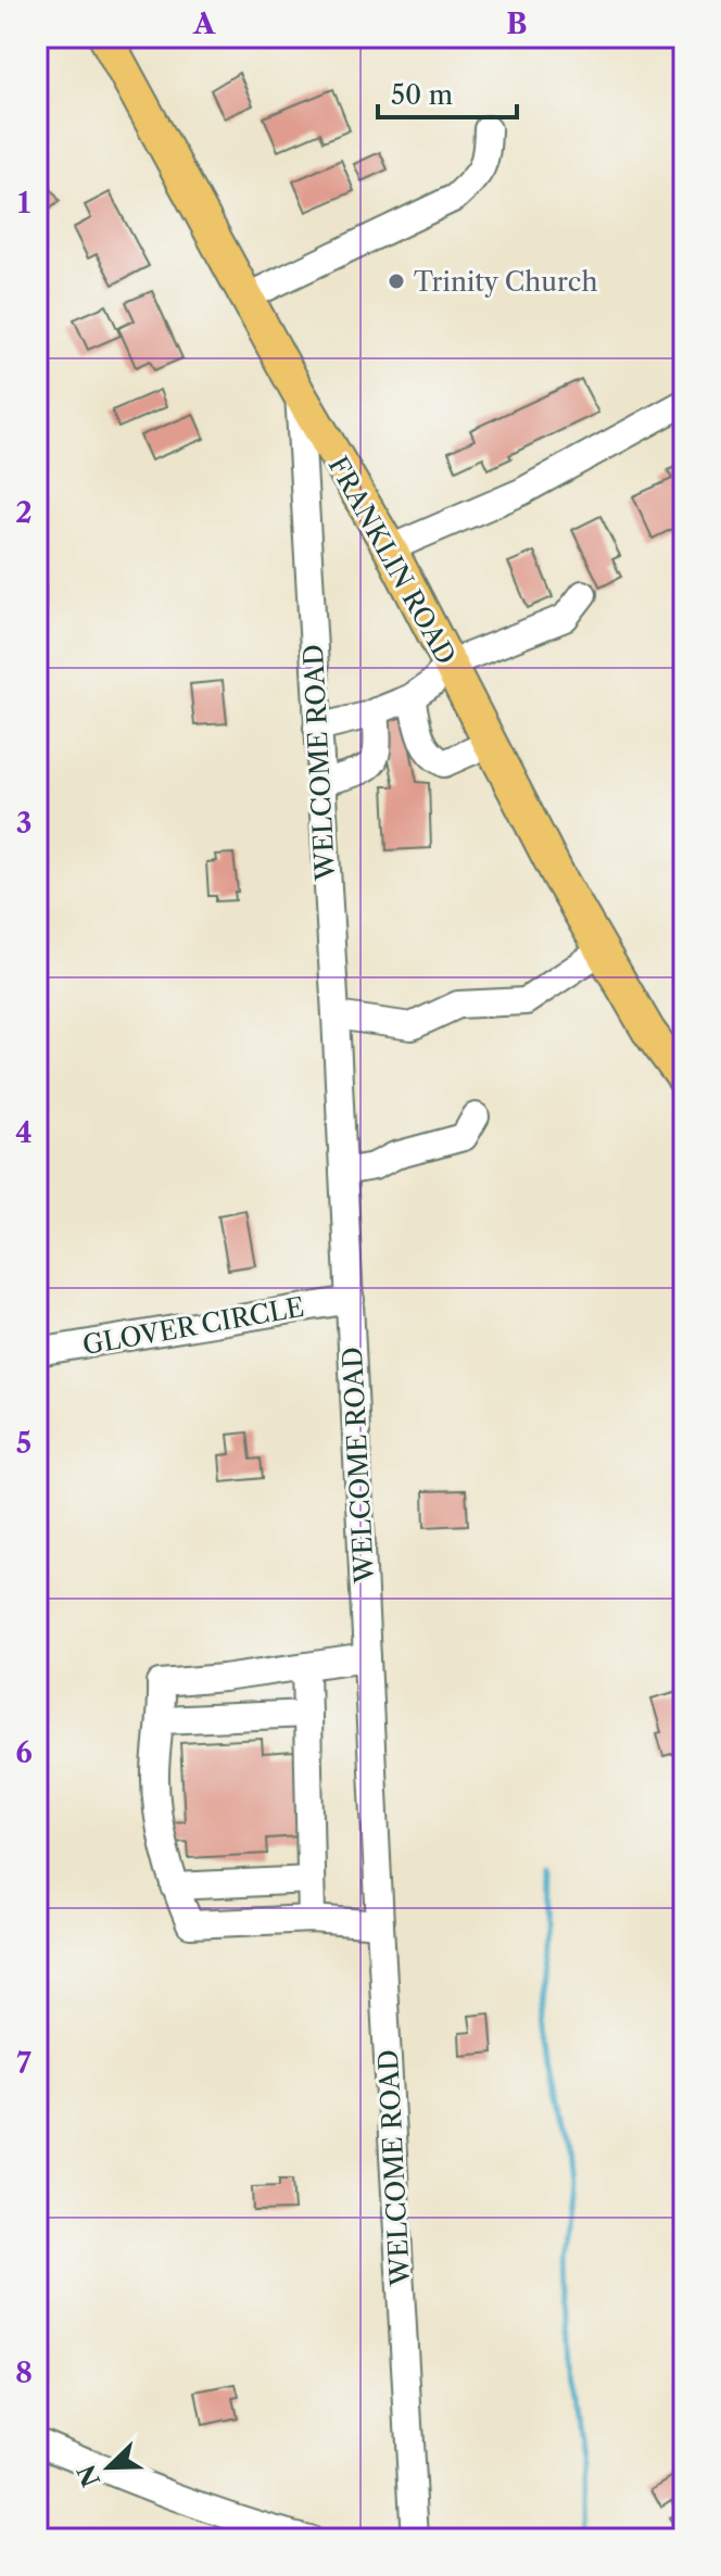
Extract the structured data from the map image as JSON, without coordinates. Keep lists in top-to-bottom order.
{
  "streets": {
    "main road": ["FRANKLIN ROAD"],
    "street": ["WELCOME ROAD", "GLOVER CIRCLE"]
  },
  "crossings": [
    ["FRANKLIN ROAD", "WELCOME ROAD"],
    ["WELCOME ROAD", "GLOVER CIRCLE"]
  ],
  "places": ["Trinity Church"],
  "scale_bar": "50 m",
  "north": "bottom left",
  "grid": {
    "columns": ["A", "B"],
    "rows": [
      "1",
      "2",
      "3",
      "4",
      "5",
      "6",
      "7",
      "8"
    ]
  }
}
